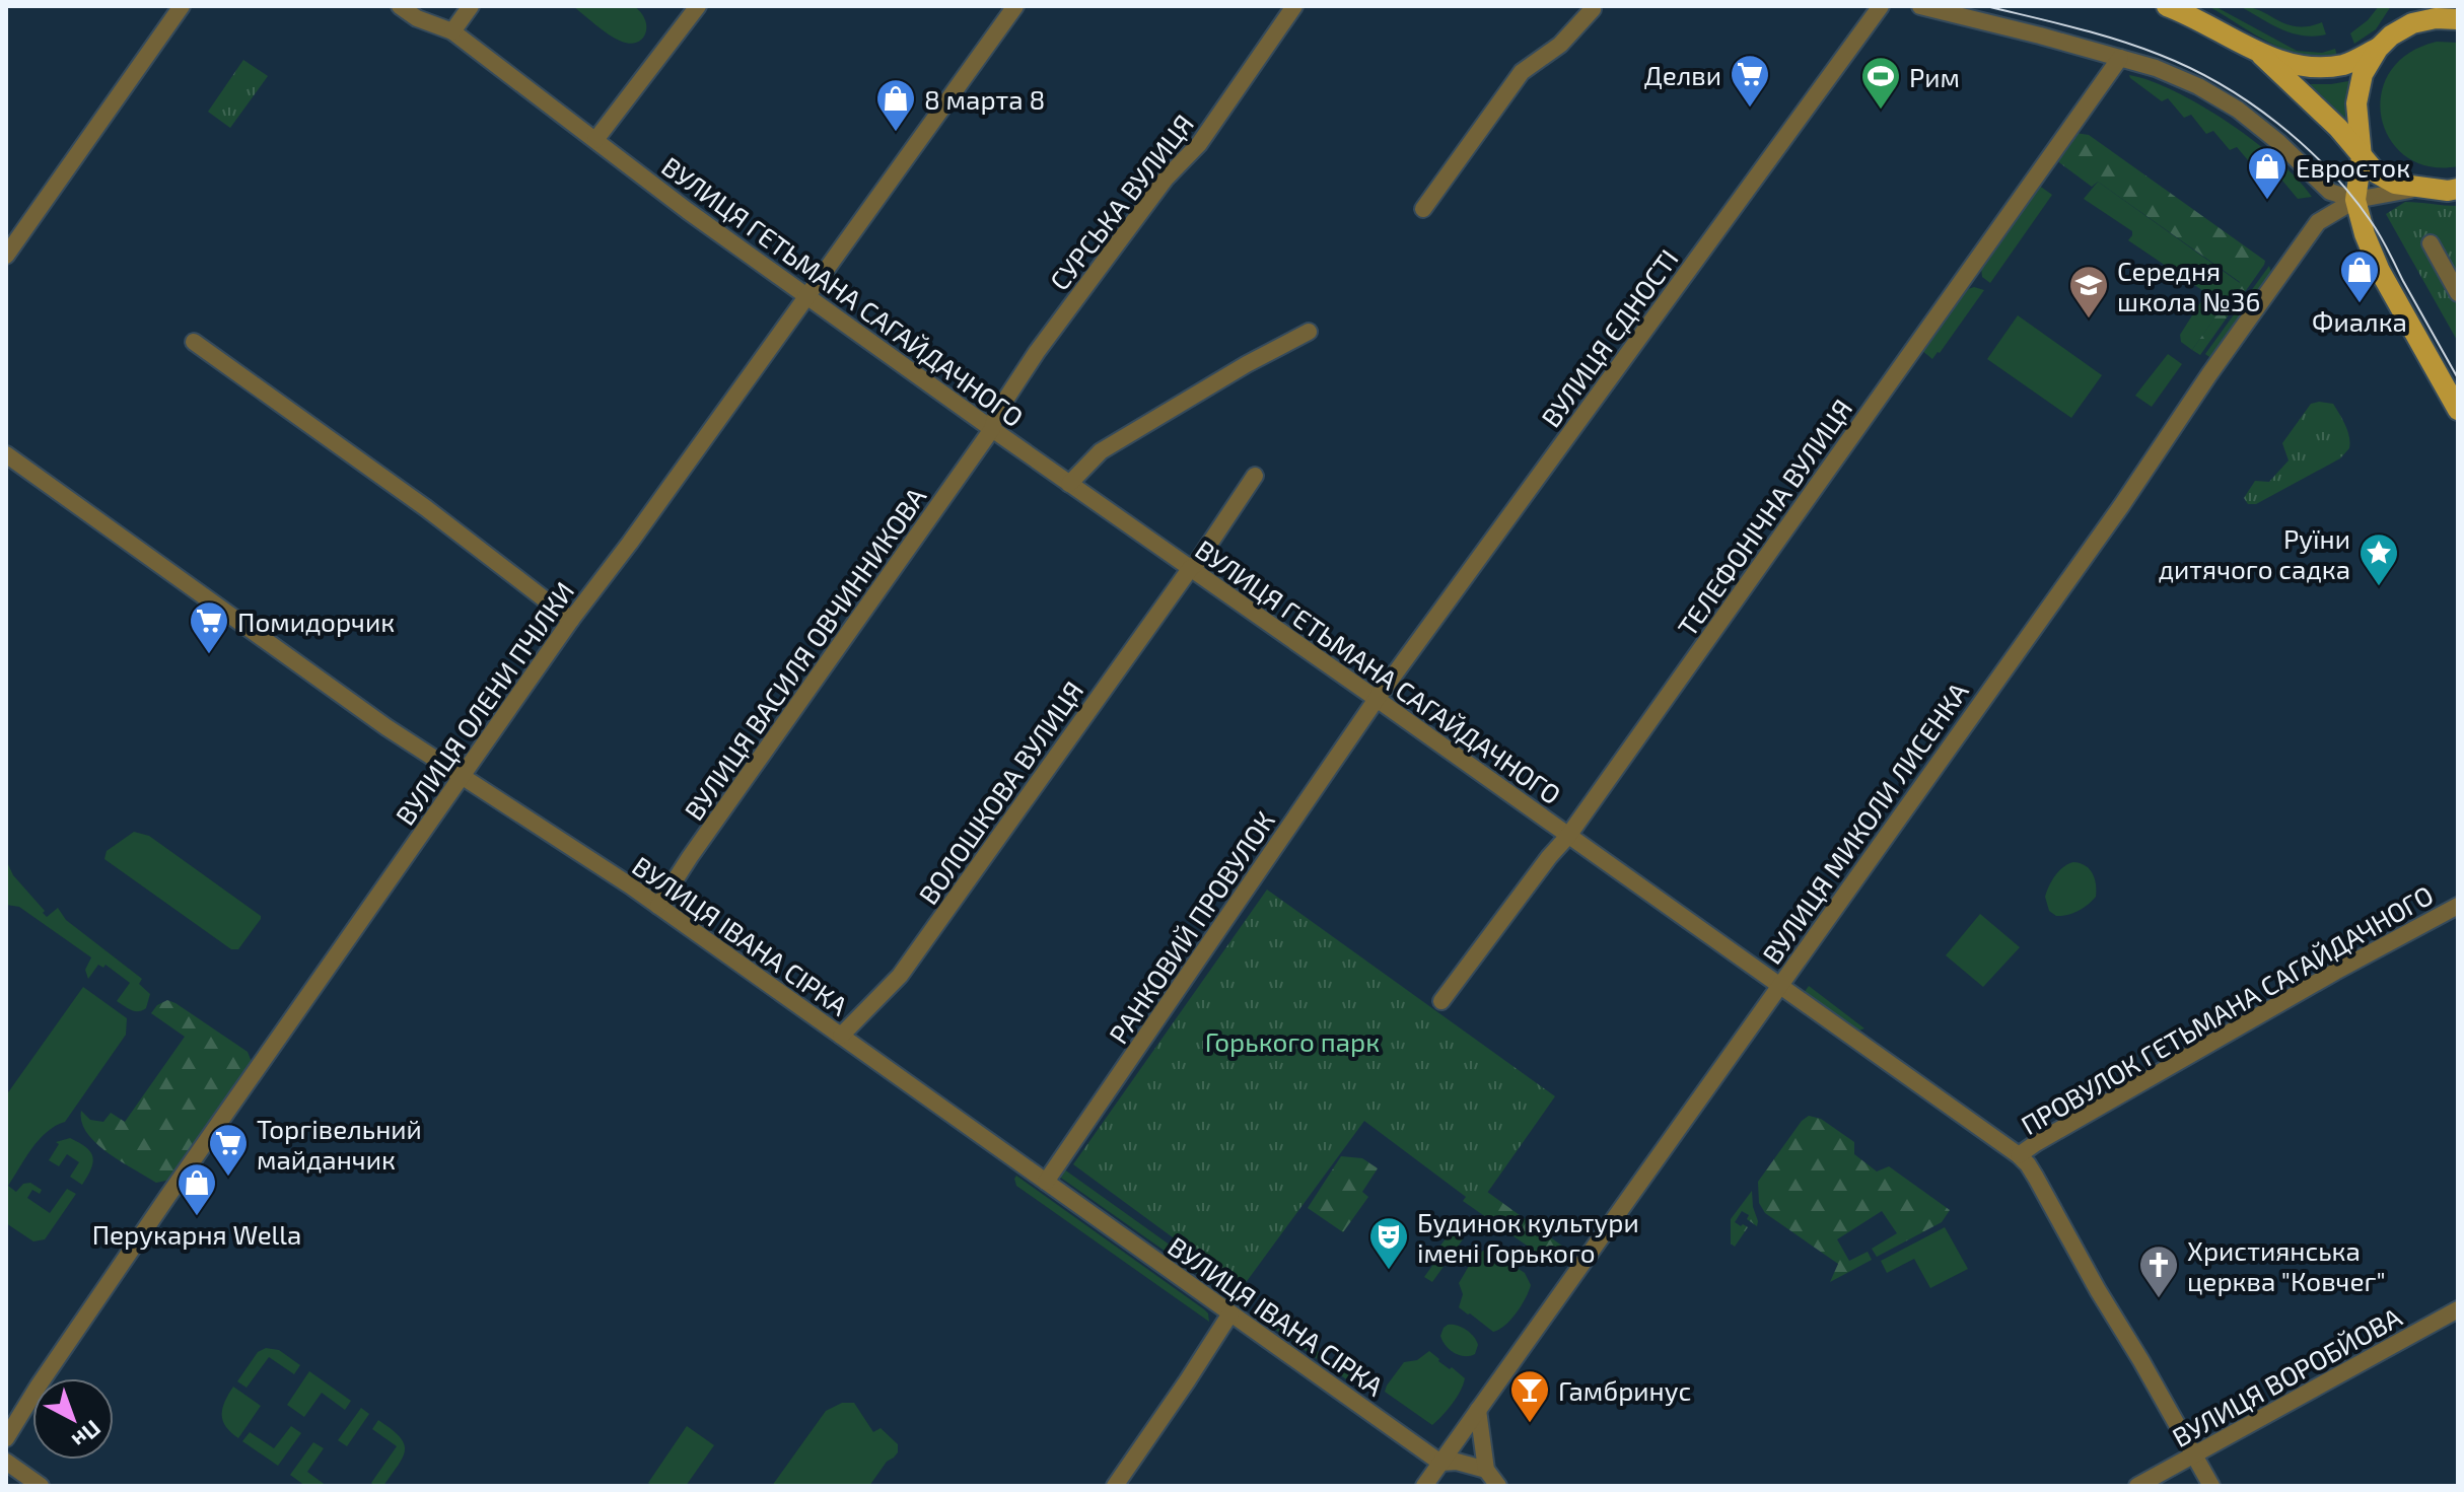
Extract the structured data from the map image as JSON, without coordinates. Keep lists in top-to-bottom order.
{
  "streets": {
    "street": [
      "СУРСЬКА ВУЛИЦЯ",
      "ВУЛИЦЯ ГЕТЬМАНА САГАЙДАЧНОГО",
      "ВУЛИЦЯ ЄДНОСТІ",
      "ТЕЛЕФОНІЧНА ВУЛИЦЯ",
      "ВУЛИЦЯ ВАСИЛЯ ОВЧИННИКОВА",
      "ВУЛИЦЯ ОЛЕНИ ПЧІЛКИ",
      "ВОЛОШКОВА ВУЛИЦЯ",
      "ВУЛИЦЯ МИКОЛИ ЛИСЕНКА",
      "РАНКОВИЙ ПРОВУЛОК",
      "ВУЛИЦЯ ІВАНА СІРКА",
      "ПРОВУЛОК ГЕТЬМАНА САГАЙДАЧНОГО",
      "ВУЛИЦЯ ВОРОБЙОВА"
    ]
  },
  "crossings": [
    ["СУРСЬКА ВУЛИЦЯ", "ВУЛИЦЯ ГЕТЬМАНА САГАЙДАЧНОГО"],
    ["СУРСЬКА ВУЛИЦЯ", "ВУЛИЦЯ ВАСИЛЯ ОВЧИННИКОВА"],
    ["ВУЛИЦЯ ГЕТЬМАНА САГАЙДАЧНОГО", "ВУЛИЦЯ ЄДНОСТІ"],
    ["ВУЛИЦЯ ГЕТЬМАНА САГАЙДАЧНОГО", "ТЕЛЕФОНІЧНА ВУЛИЦЯ"],
    ["ВУЛИЦЯ ГЕТЬМАНА САГАЙДАЧНОГО", "ВУЛИЦЯ ВАСИЛЯ ОВЧИННИКОВА"],
    ["ВУЛИЦЯ ГЕТЬМАНА САГАЙДАЧНОГО", "ВУЛИЦЯ ОЛЕНИ ПЧІЛКИ"],
    ["ВУЛИЦЯ ГЕТЬМАНА САГАЙДАЧНОГО", "ВОЛОШКОВА ВУЛИЦЯ"],
    ["ВУЛИЦЯ ГЕТЬМАНА САГАЙДАЧНОГО", "ВУЛИЦЯ МИКОЛИ ЛИСЕНКА"],
    ["ВУЛИЦЯ ГЕТЬМАНА САГАЙДАЧНОГО", "РАНКОВИЙ ПРОВУЛОК"],
    ["ВУЛИЦЯ ГЕТЬМАНА САГАЙДАЧНОГО", "ПРОВУЛОК ГЕТЬМАНА САГАЙДАЧНОГО"],
    ["ВУЛИЦЯ ГЕТЬМАНА САГАЙДАЧНОГО", "ВУЛИЦЯ ВОРОБЙОВА"],
    ["ВУЛИЦЯ ЄДНОСТІ", "РАНКОВИЙ ПРОВУЛОК"],
    ["ВУЛИЦЯ ВАСИЛЯ ОВЧИННИКОВА", "ВУЛИЦЯ ІВАНА СІРКА"],
    ["ВУЛИЦЯ ОЛЕНИ ПЧІЛКИ", "ВУЛИЦЯ ІВАНА СІРКА"],
    ["ВОЛОШКОВА ВУЛИЦЯ", "ВУЛИЦЯ ІВАНА СІРКА"],
    ["ВУЛИЦЯ МИКОЛИ ЛИСЕНКА", "ВУЛИЦЯ ІВАНА СІРКА"],
    ["РАНКОВИЙ ПРОВУЛОК", "ВУЛИЦЯ ІВАНА СІРКА"]
  ],
  "parks": ["Горького парк"],
  "places": {
    "supermarket": ["Делви", "Помидорчик", "Торгівельний майданчик"],
    "sports": ["Рим"],
    "shop": [
      "8 марта 8",
      "Евросток",
      "Фиалка",
      "Перукарня Wella"
    ],
    "school or university": ["Середня школа №36"],
    "place": ["Руїни дитячого садка"],
    "theatre": ["Будинок культури імені Горького"],
    "church": ["Християнська церква \"Ковчег\""],
    "bar": ["Гамбринус"]
  },
  "north": "bottom right"
}
